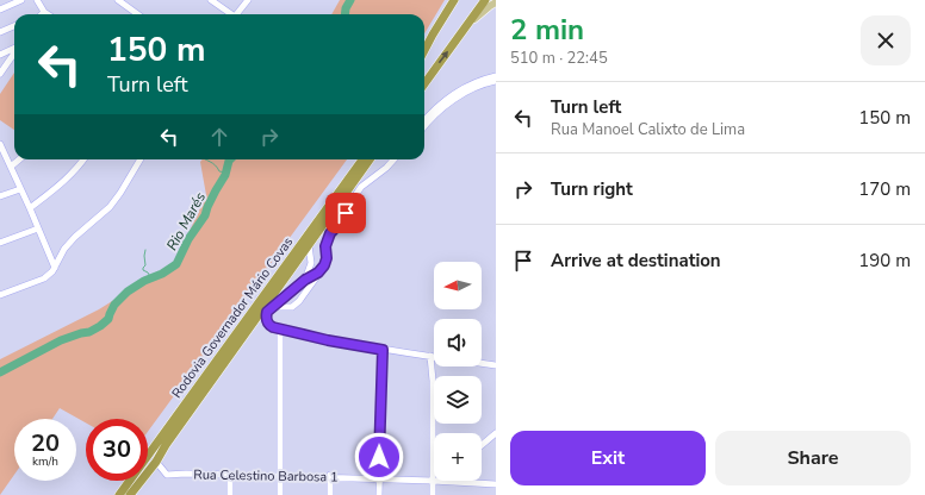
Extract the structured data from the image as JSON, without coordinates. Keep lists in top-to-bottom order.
{
  "streets": {
    "highway": ["Rodovia Governador Mário Covas"],
    "street": ["Rua Celestino Barbosa 1"]
  },
  "crossings": [
    ["Rodovia Governador Mário Covas", "Rua Celestino Barbosa 1"]
  ],
  "water": ["Rio Marés"],
  "north": "left",
  "page": {
    "heading": ["2 min", "510 m · 22:45"],
    "turn": ["150 m", "Turn left"],
    "list": [
      {
        "name": "Turn left",
        "note": "Rua Manoel Calixto de Lima",
        "value": "150 m"
      },
      {
        "name": "Turn right",
        "value": "170 m"
      },
      {
        "name": "Arrive at destination",
        "value": "190 m"
      }
    ],
    "map_buttons": "+",
    "speed": "20 km/h",
    "limit": "30",
    "buttons": ["Exit", "Share"]
  }
}
